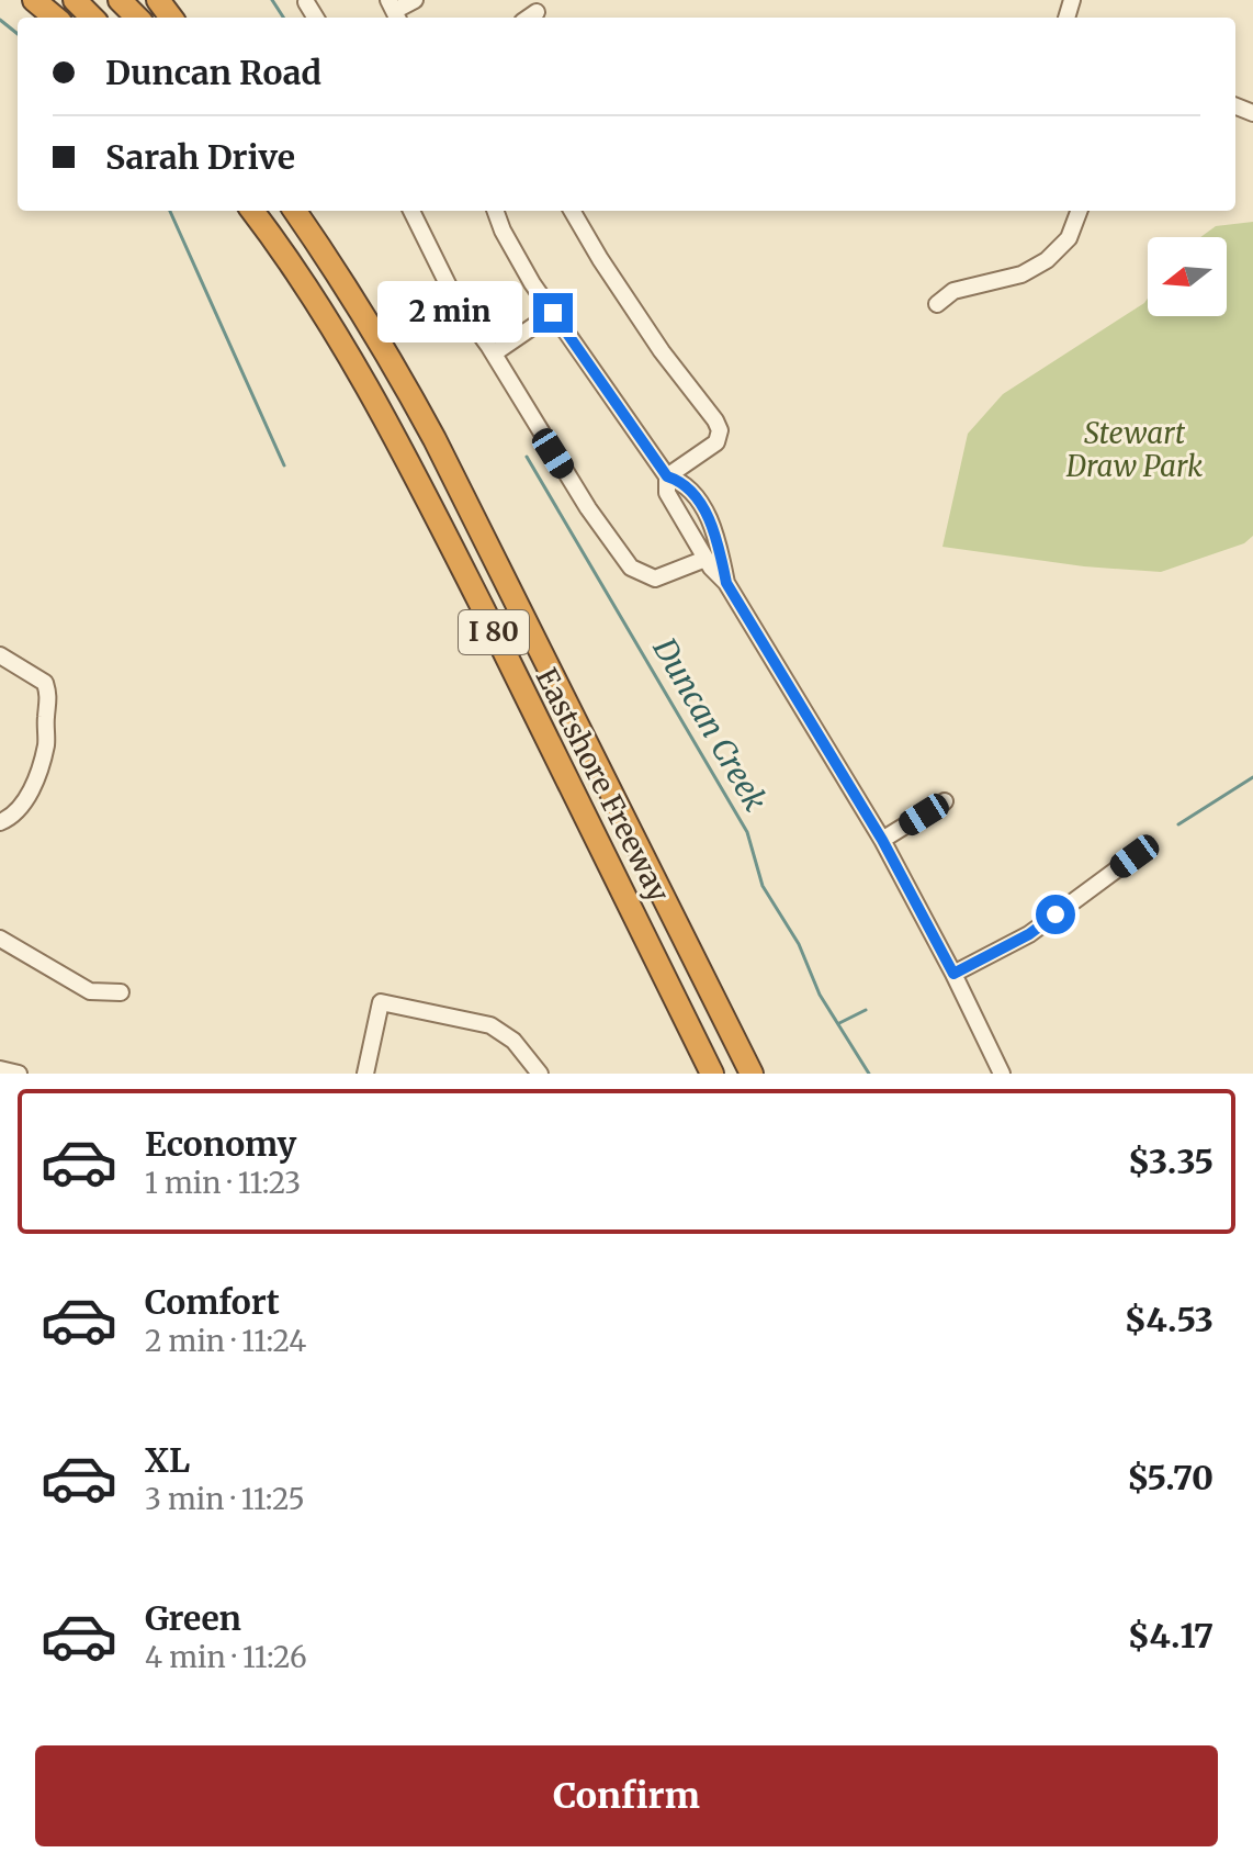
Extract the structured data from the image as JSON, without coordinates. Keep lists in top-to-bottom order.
{
  "streets": {
    "highway": ["I 80", "Eastshore Freeway"]
  },
  "water": ["Duncan Creek"],
  "parks": ["Stewart Draw Park"],
  "north": "left",
  "page": {
    "banner": ["Duncan Road", "Sarah Drive"],
    "bubble": "2 min",
    "list": [
      {
        "name": "Economy",
        "note": "1 min · 11:23",
        "value": "$3.35"
      },
      {
        "name": "Comfort",
        "note": "2 min · 11:24",
        "value": "$4.53"
      },
      {
        "name": "XL",
        "note": "3 min · 11:25",
        "value": "$5.70"
      },
      {
        "name": "Green",
        "note": "4 min · 11:26",
        "value": "$4.17"
      }
    ],
    "buttons": "Confirm"
  }
}
